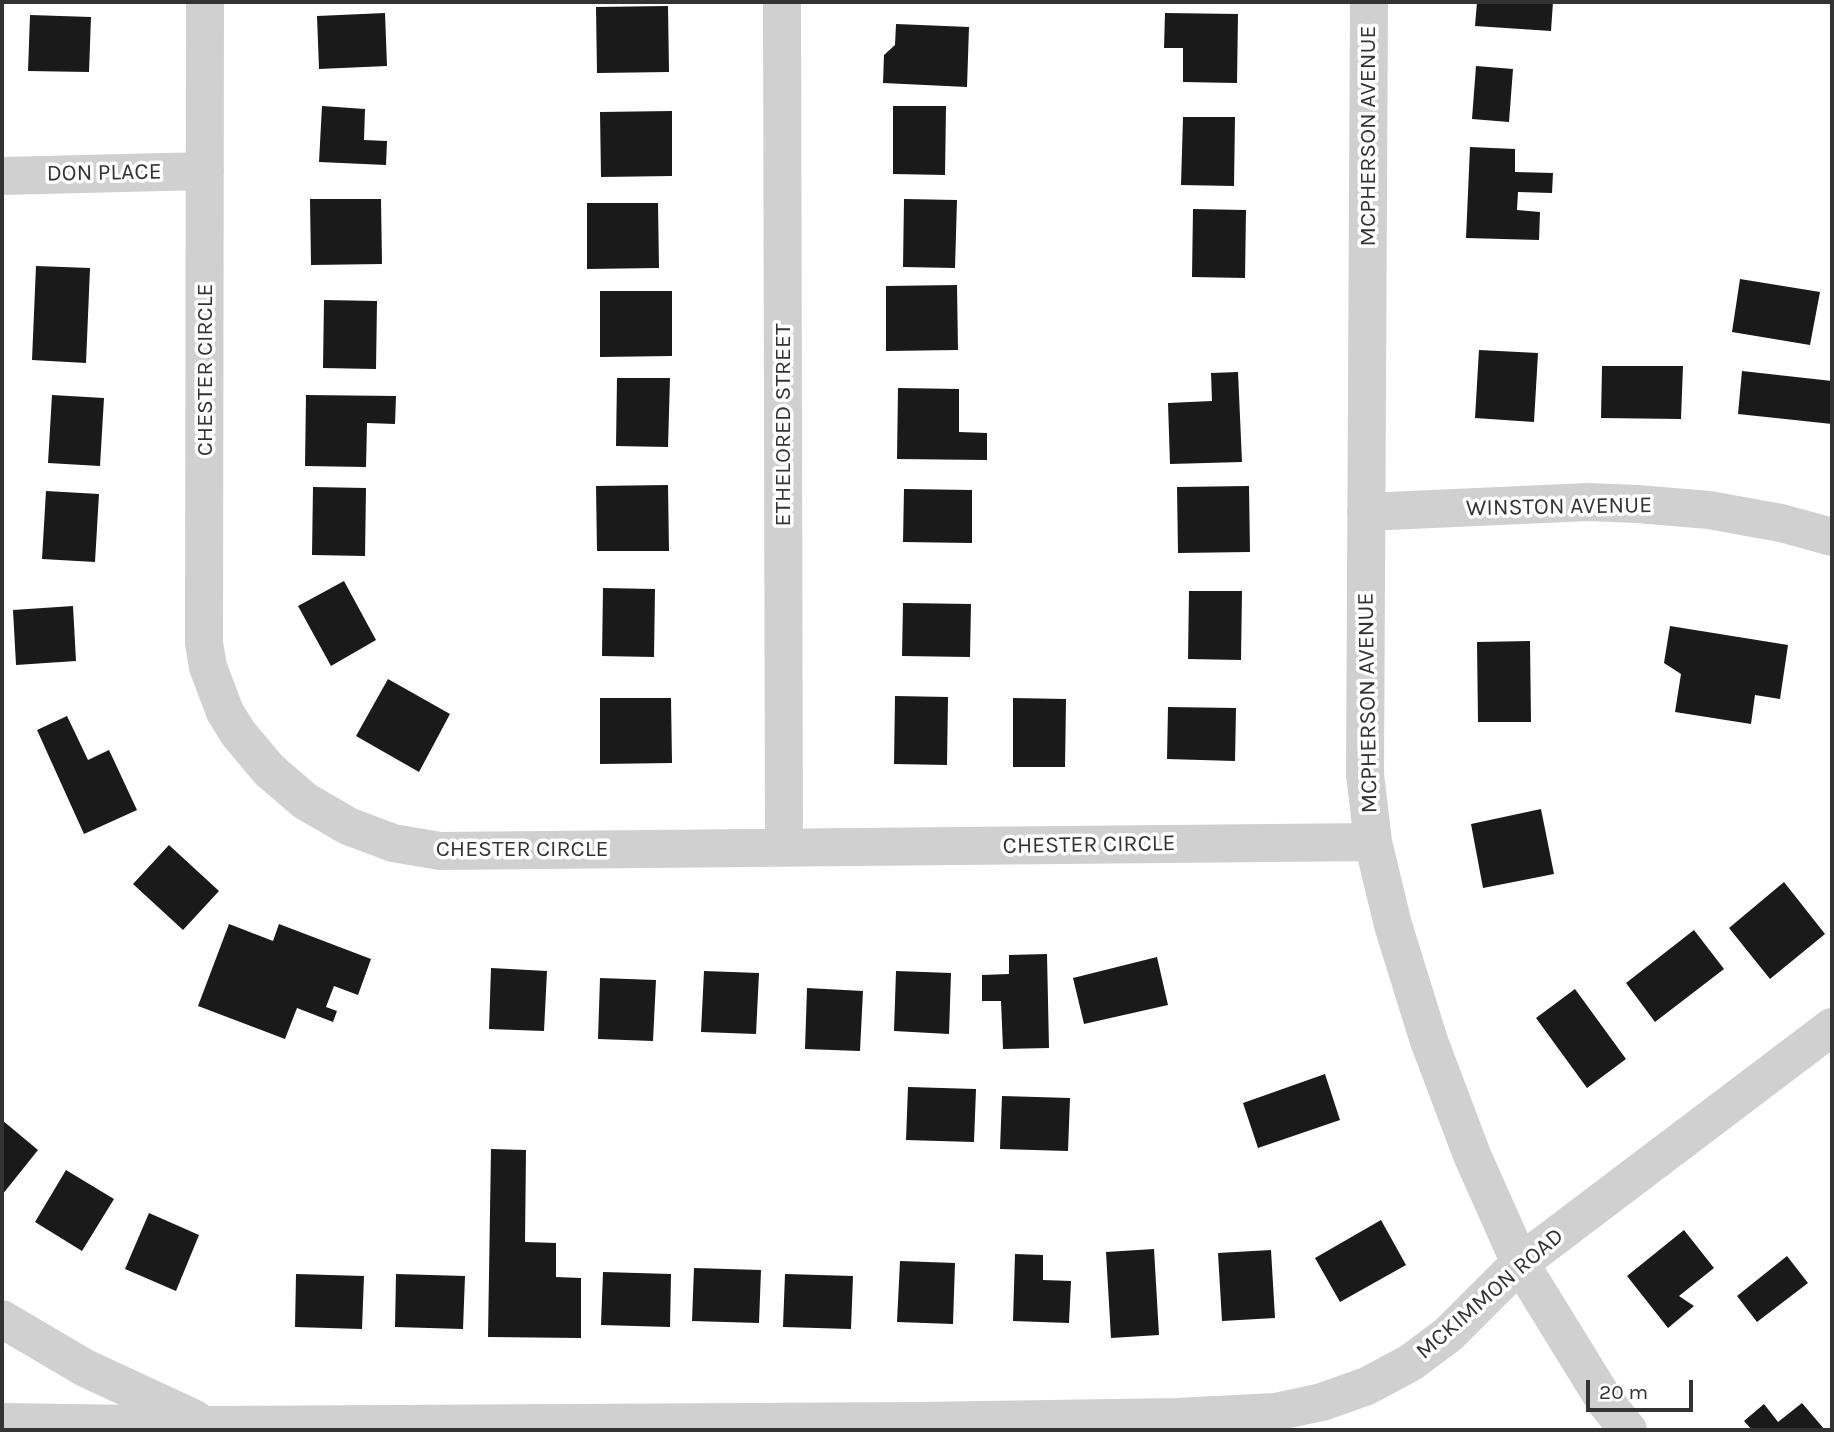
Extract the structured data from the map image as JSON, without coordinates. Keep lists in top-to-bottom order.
{
  "streets": {
    "street": [
      "MCPHERSON AVENUE",
      "DON PLACE",
      "CHESTER CIRCLE",
      "ETHELORED STREET",
      "WINSTON AVENUE",
      "MCKIMMON ROAD"
    ]
  },
  "crossings": [
    ["MCPHERSON AVENUE", "CHESTER CIRCLE"],
    ["MCPHERSON AVENUE", "WINSTON AVENUE"],
    ["MCPHERSON AVENUE", "MCKIMMON ROAD"],
    ["DON PLACE", "CHESTER CIRCLE"],
    ["CHESTER CIRCLE", "ETHELORED STREET"]
  ],
  "scale_bar": "20 m"
}
